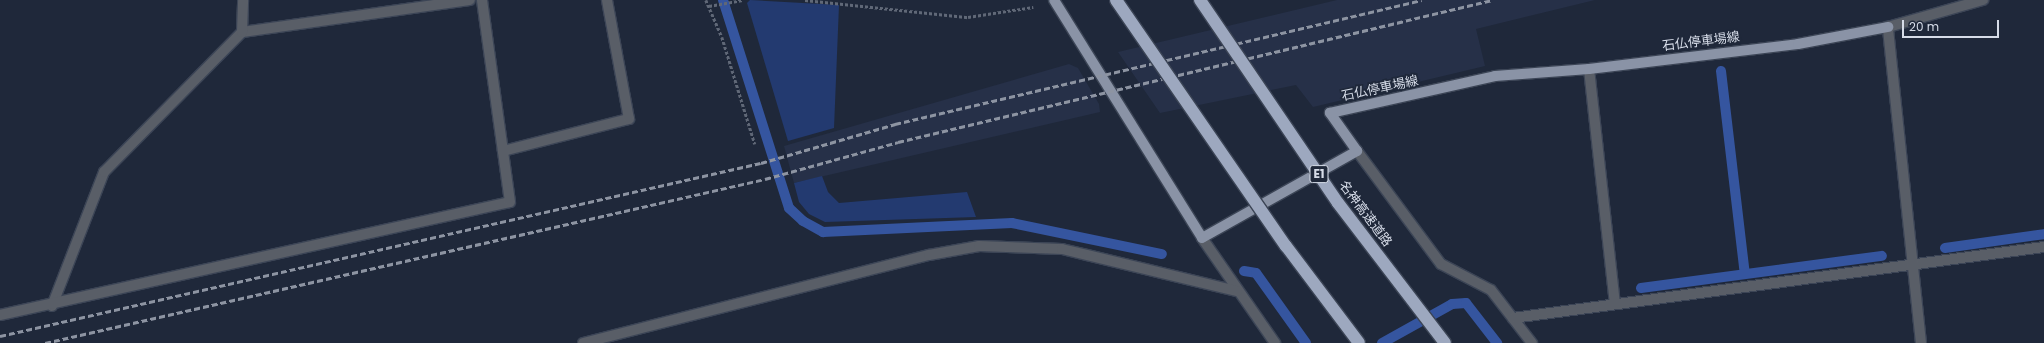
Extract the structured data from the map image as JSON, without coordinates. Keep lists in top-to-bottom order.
{
  "streets": {
    "highway": ["E1", "名神高速道路"],
    "main road": ["石仏停車場線"]
  },
  "scale_bar": "20 m"
}
